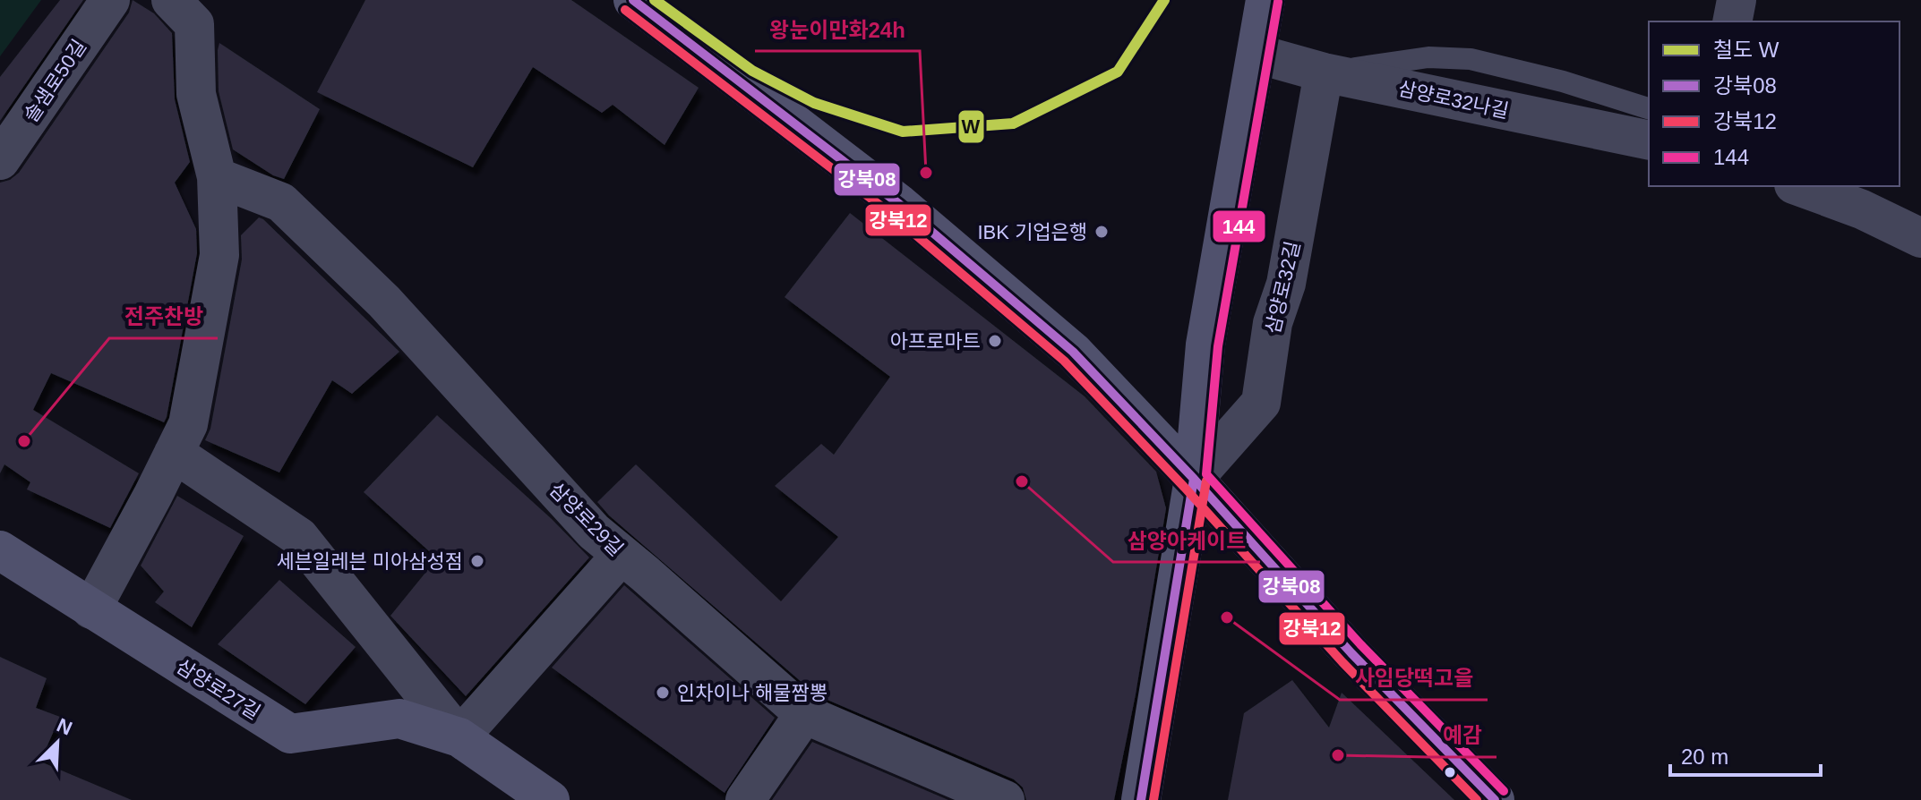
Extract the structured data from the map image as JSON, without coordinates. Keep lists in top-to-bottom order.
{
  "streets": {
    "main road": ["삼양로27길"],
    "street": [
      "솔샘로50길",
      "삼양로32나길",
      "삼양로32길",
      "삼양로29길"
    ]
  },
  "crossings": [
    ["삼양로32나길", "삼양로32길"]
  ],
  "places": [
    "왕눈이만화24h",
    "IBK 기업은행",
    "아프로마트",
    "전주찬방",
    "삼양아케이트",
    "세븐일레븐 미아삼성점",
    "사임당떡고을",
    "인차이나 해물짬뽕",
    "예감"
  ],
  "lines": [
    "rail line W",
    "transit line 강북08",
    "transit line 144",
    "transit line 강북12"
  ],
  "legend": [
    "철도 W",
    "강북08",
    "강북12",
    "144"
  ],
  "scale_bar": "20 m",
  "north": "top right"
}
